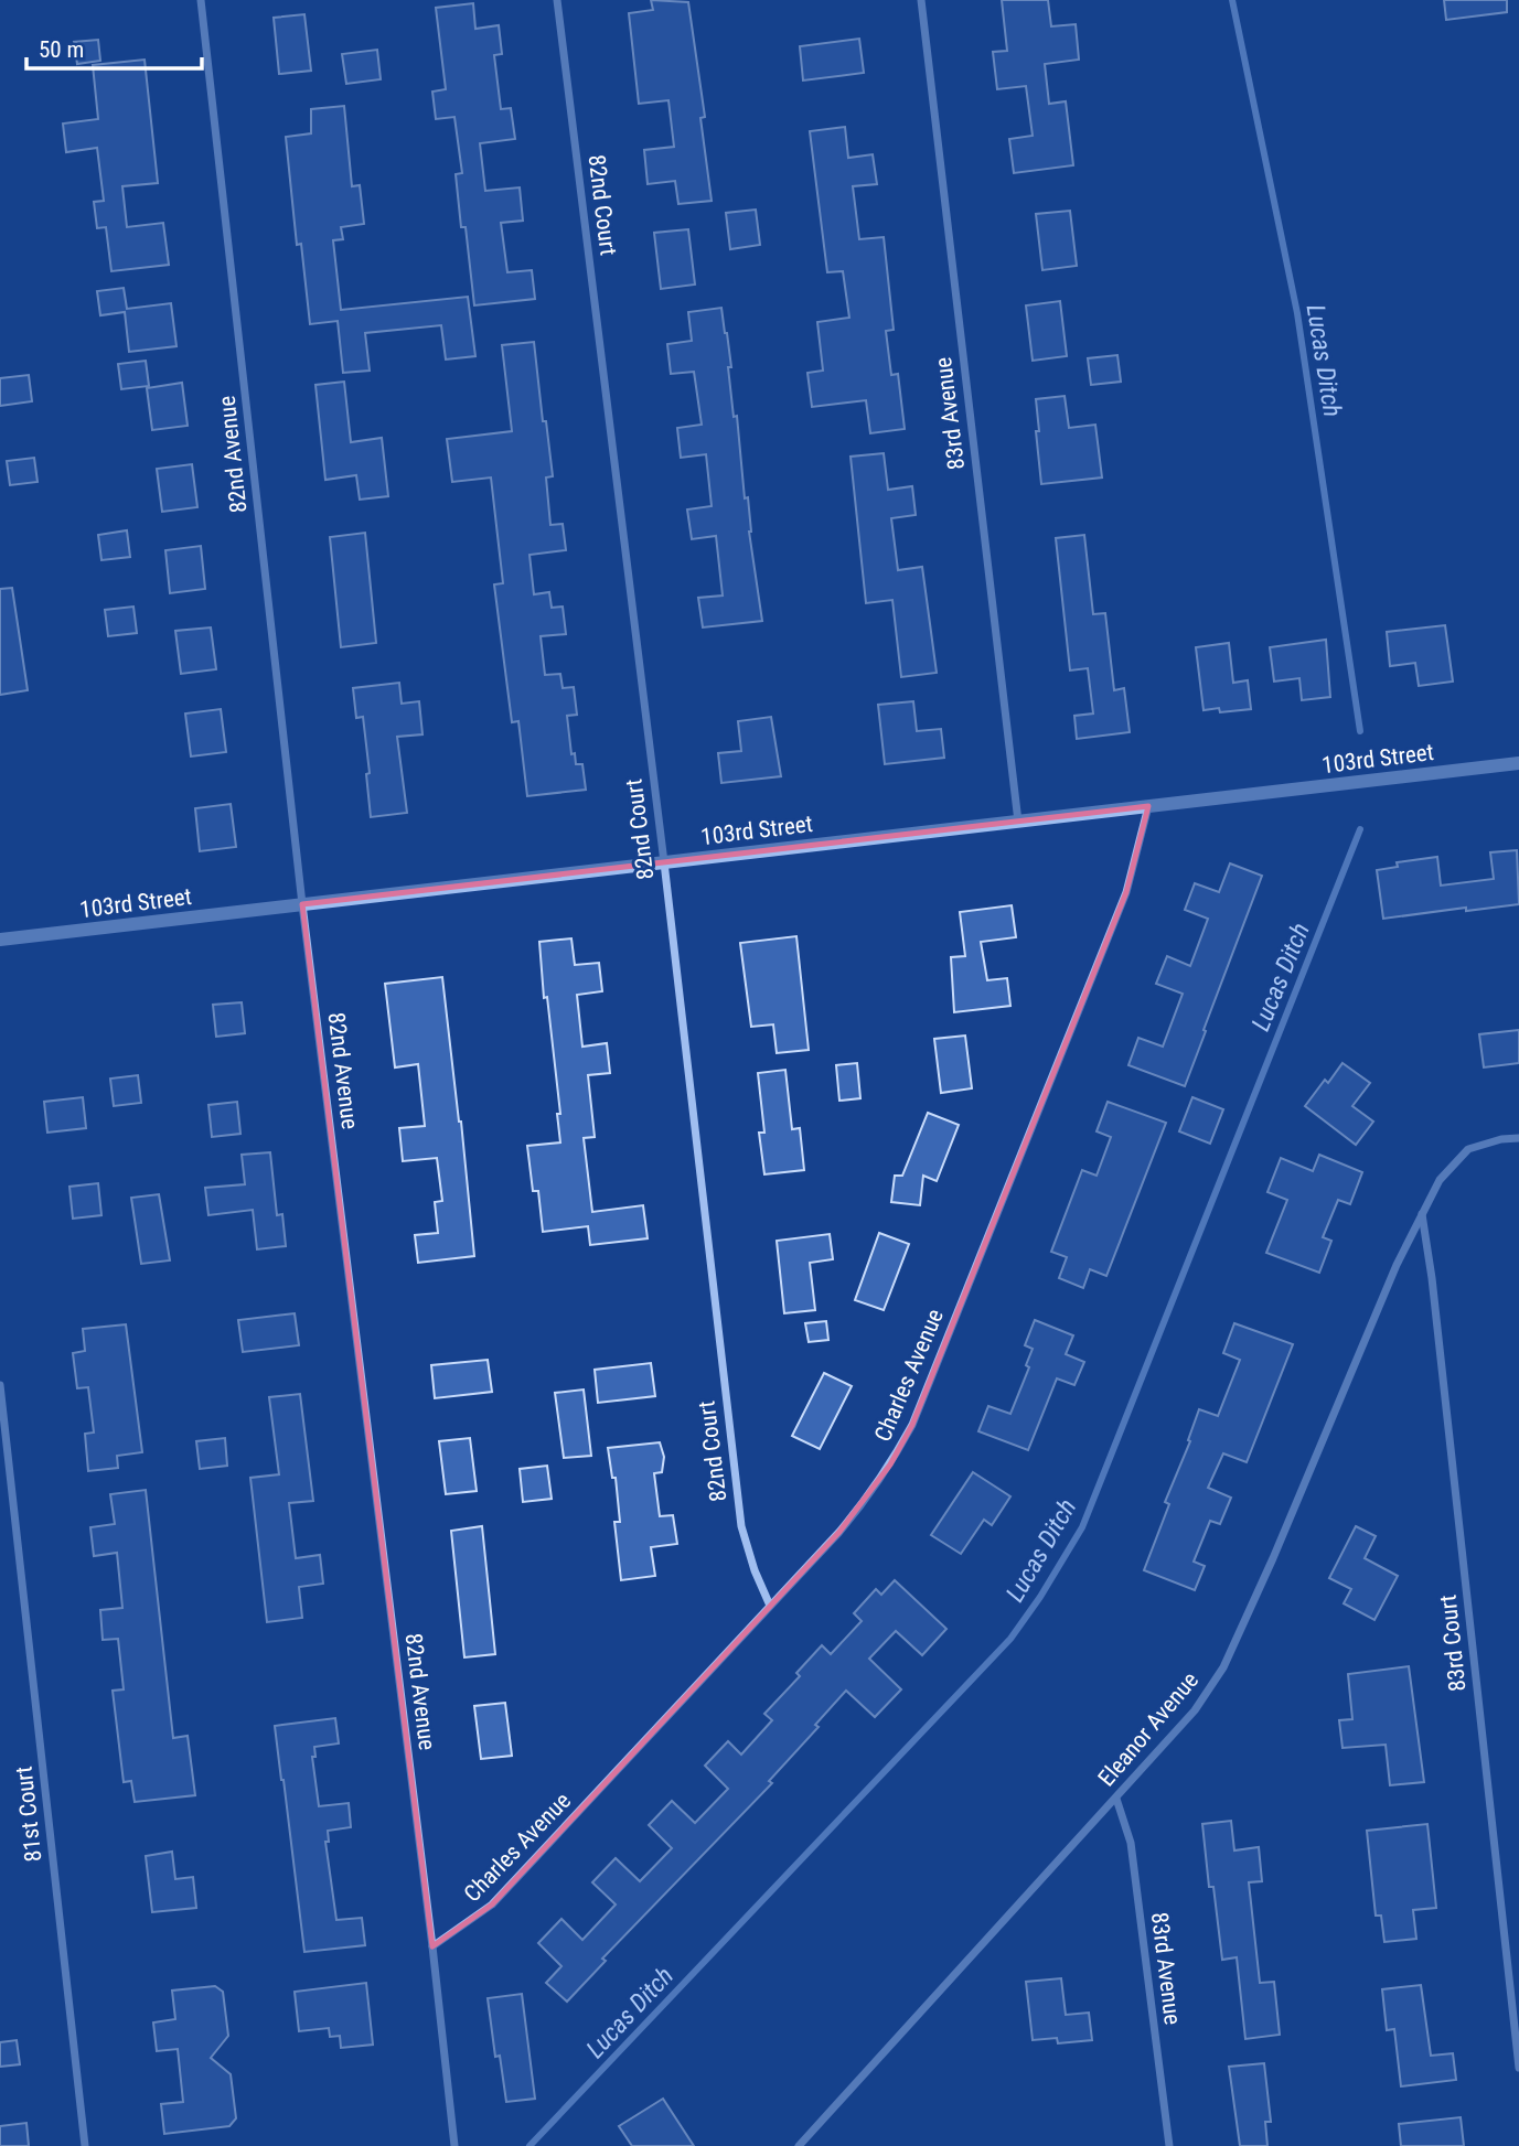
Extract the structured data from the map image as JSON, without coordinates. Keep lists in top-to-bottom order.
{
  "streets": {
    "street": [
      "82nd Court",
      "83rd Avenue",
      "82nd Avenue",
      "103rd Street",
      "Charles Avenue",
      "83rd Court",
      "Eleanor Avenue",
      "81st Court"
    ]
  },
  "crossings": [
    ["82nd Court", "103rd Street"],
    ["82nd Court", "Charles Avenue"],
    ["83rd Avenue", "103rd Street"],
    ["83rd Avenue", "Eleanor Avenue"],
    ["82nd Avenue", "103rd Street"],
    ["82nd Avenue", "Charles Avenue"],
    ["103rd Street", "Charles Avenue"],
    ["83rd Court", "Eleanor Avenue"]
  ],
  "water": ["Lucas Ditch"],
  "scale_bar": "50 m"
}
